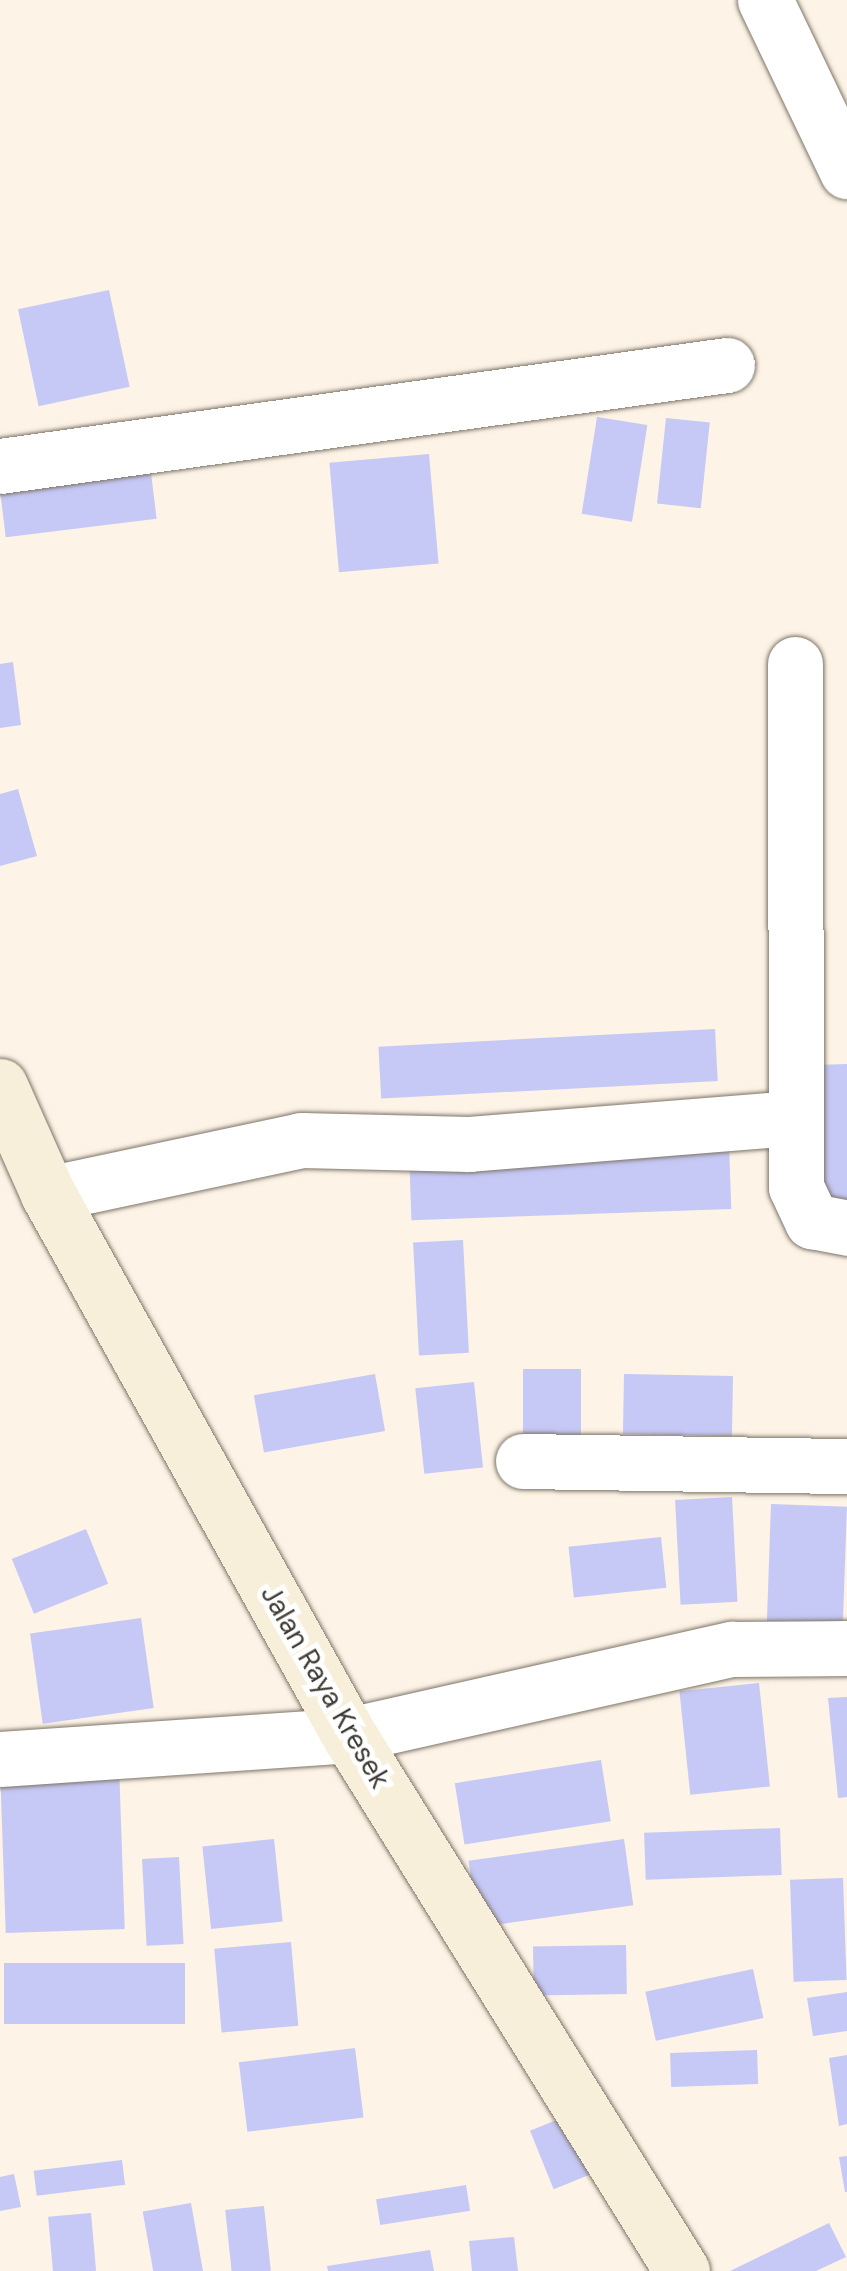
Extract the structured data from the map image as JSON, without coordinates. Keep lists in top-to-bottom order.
{
  "streets": {
    "main road": ["Jalan Raya Kresek"]
  }
}
